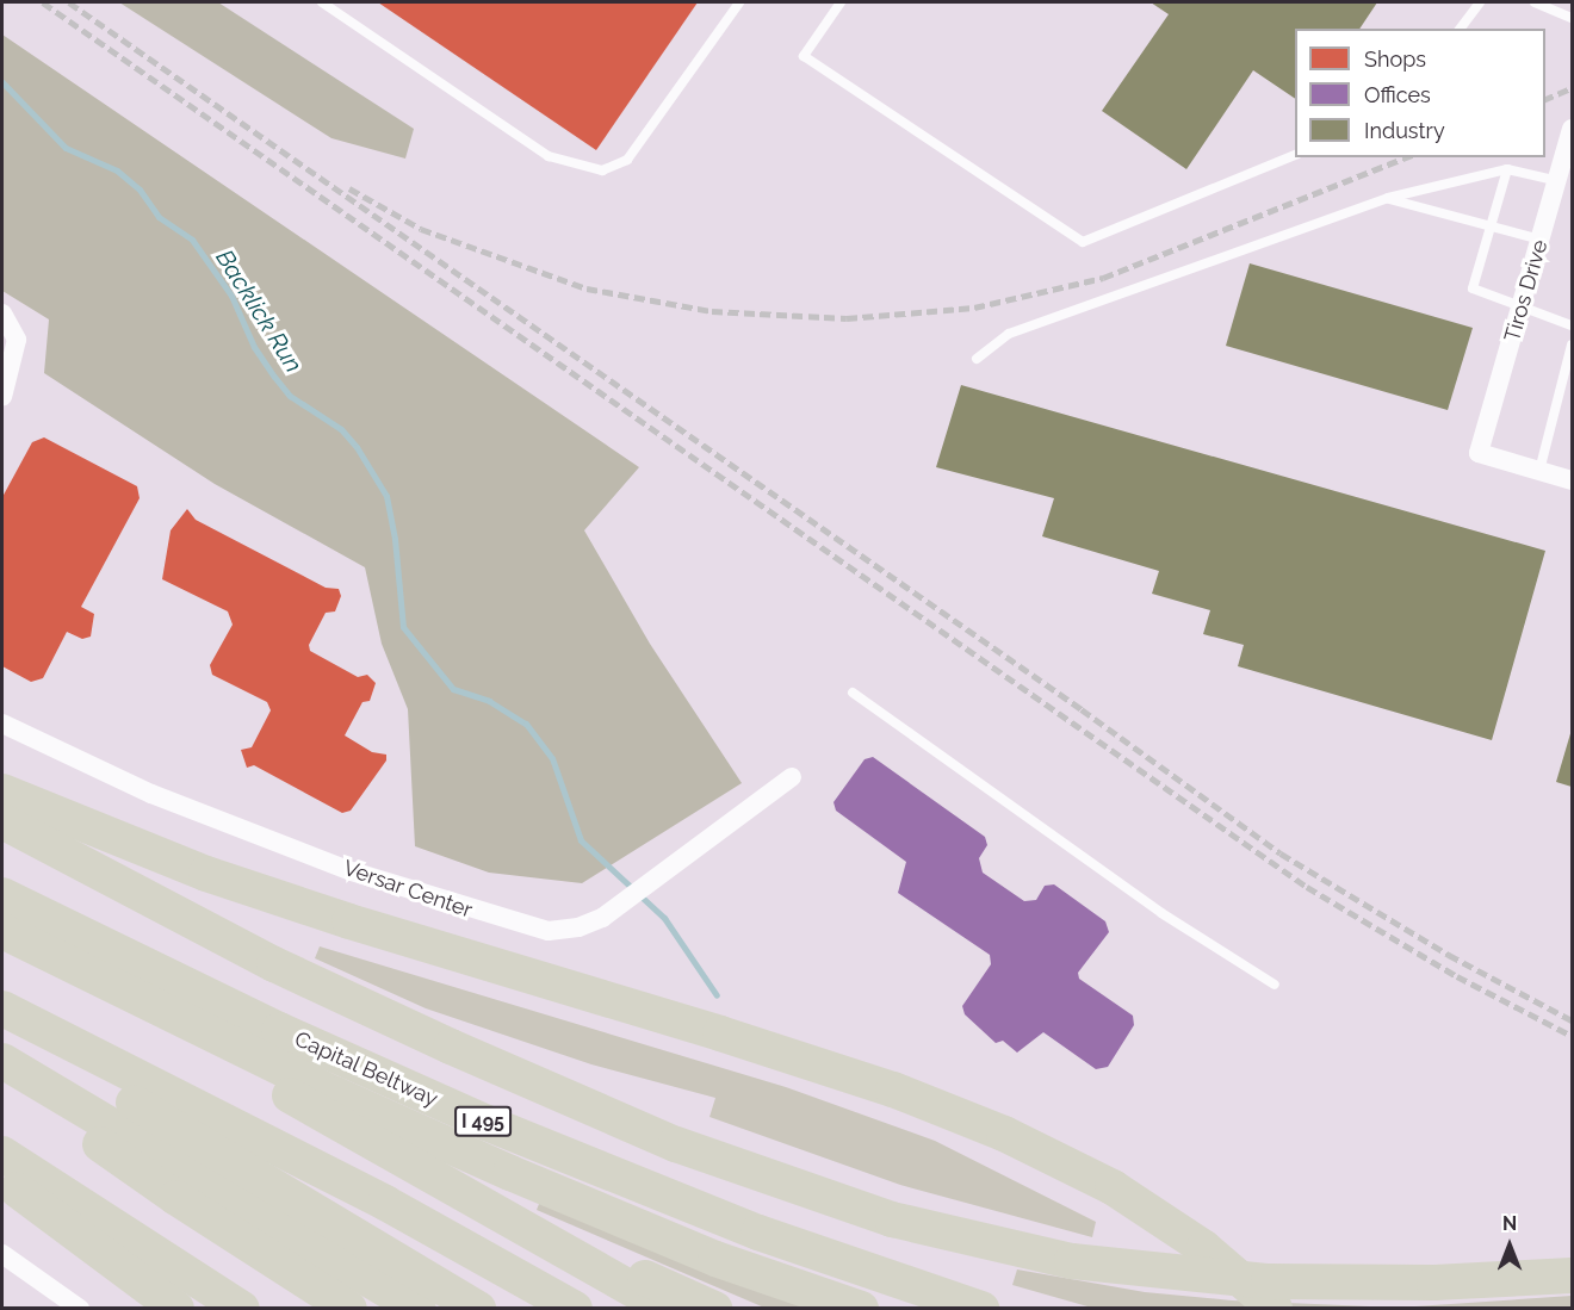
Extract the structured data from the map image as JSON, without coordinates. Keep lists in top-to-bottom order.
{
  "streets": {
    "highway": ["Capital Beltway", "I 495"],
    "street": ["Tiros Drive", "Versar Center"]
  },
  "water": ["Backlick Run"],
  "legend": ["Shops", "Offices", "Industry"],
  "north": "top"
}
